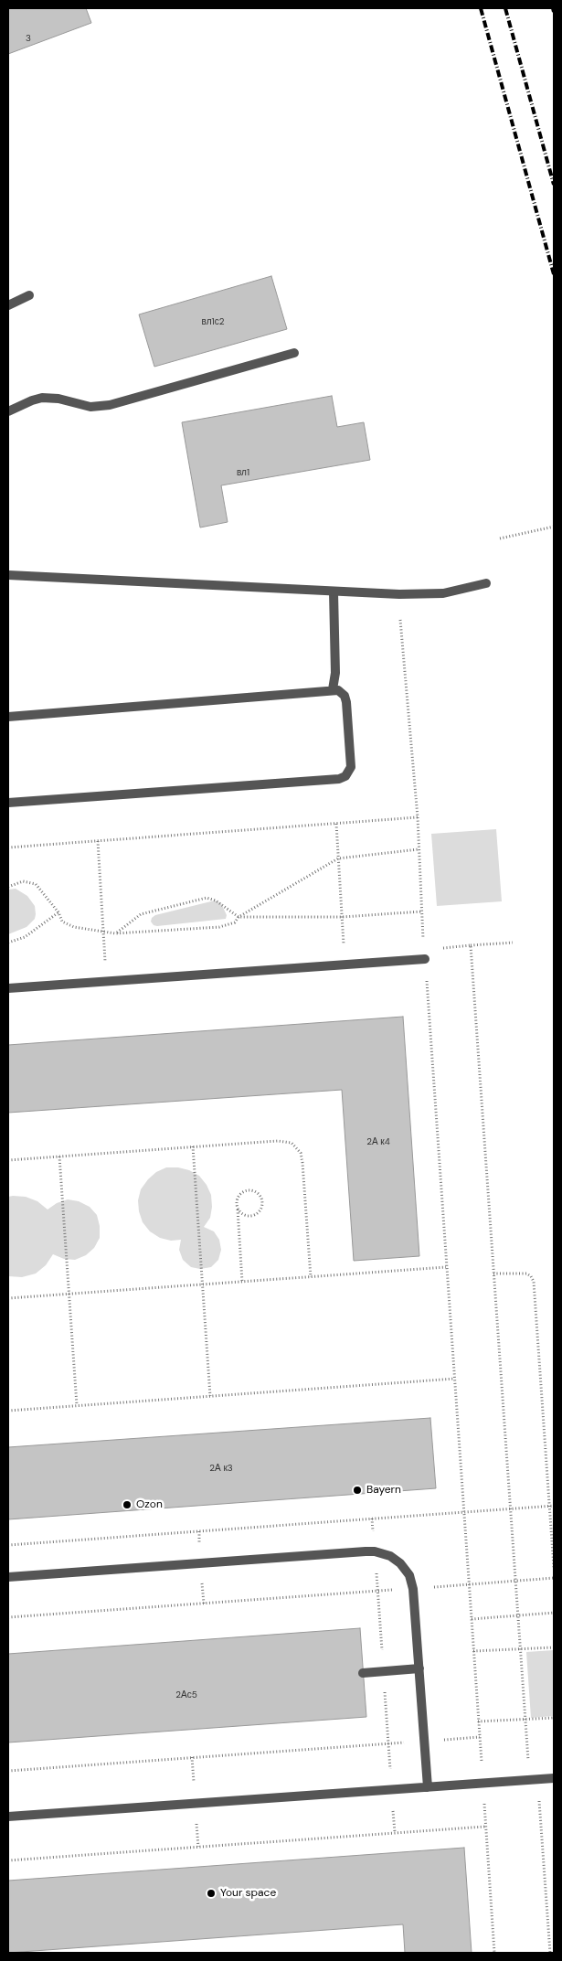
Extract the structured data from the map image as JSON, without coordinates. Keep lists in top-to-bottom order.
{
  "places": ["Bayern", "Ozon", "Your space"],
  "house_numbers": [
    "3",
    "вл1с2",
    "вл1",
    "2А к4",
    "2А к3",
    "2Ас5"
  ]
}
